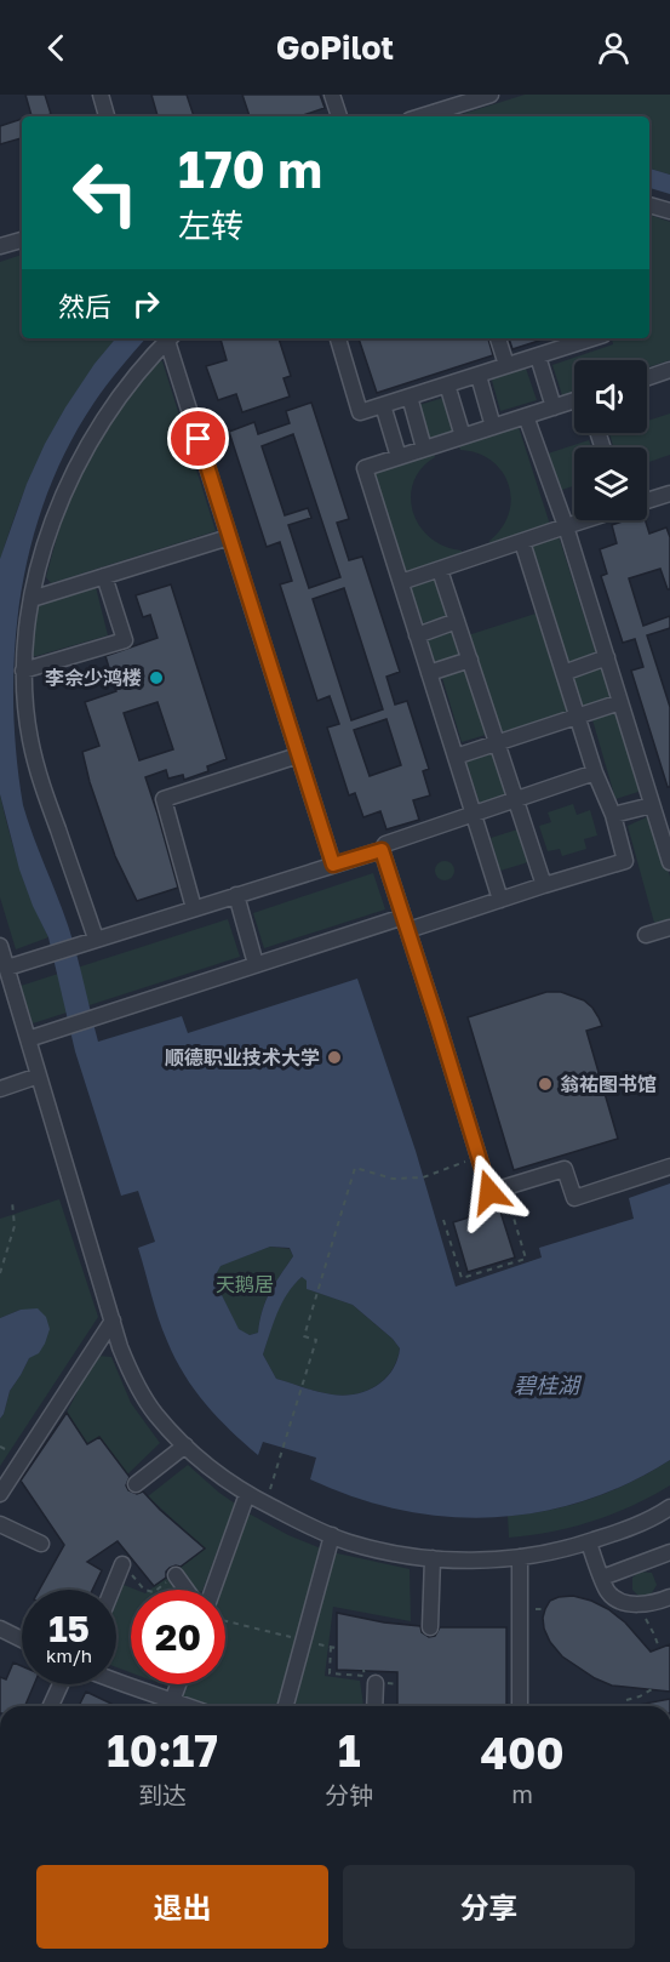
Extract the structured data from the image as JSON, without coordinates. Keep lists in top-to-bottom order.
{
  "water": ["碧桂湖"],
  "parks": ["天鹅居"],
  "places": ["李佘少鸿楼", "顺德职业技术大学", "翁祐图书馆"],
  "page": {
    "header": "GoPilot",
    "turn": ["170 m", "左转"],
    "then": "然后",
    "speed": "15 km/h",
    "limit": "20",
    "eta": [
      "10:17",
      "到达",
      "1",
      "分钟",
      "400",
      "m"
    ],
    "buttons": ["退出", "分享"]
  }
}
